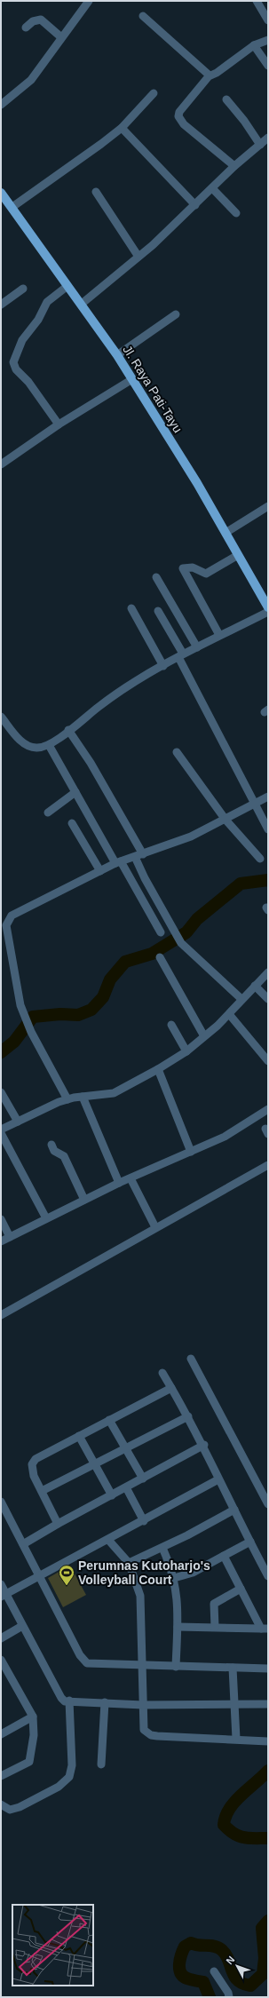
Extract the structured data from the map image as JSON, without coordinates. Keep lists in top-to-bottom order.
{
  "streets": {
    "main road": ["Jl. Raya Pati-Tayu"]
  },
  "places": {
    "sports": ["Perumnas Kutoharjo's Volleyball Court"]
  },
  "north": "top left"
}
